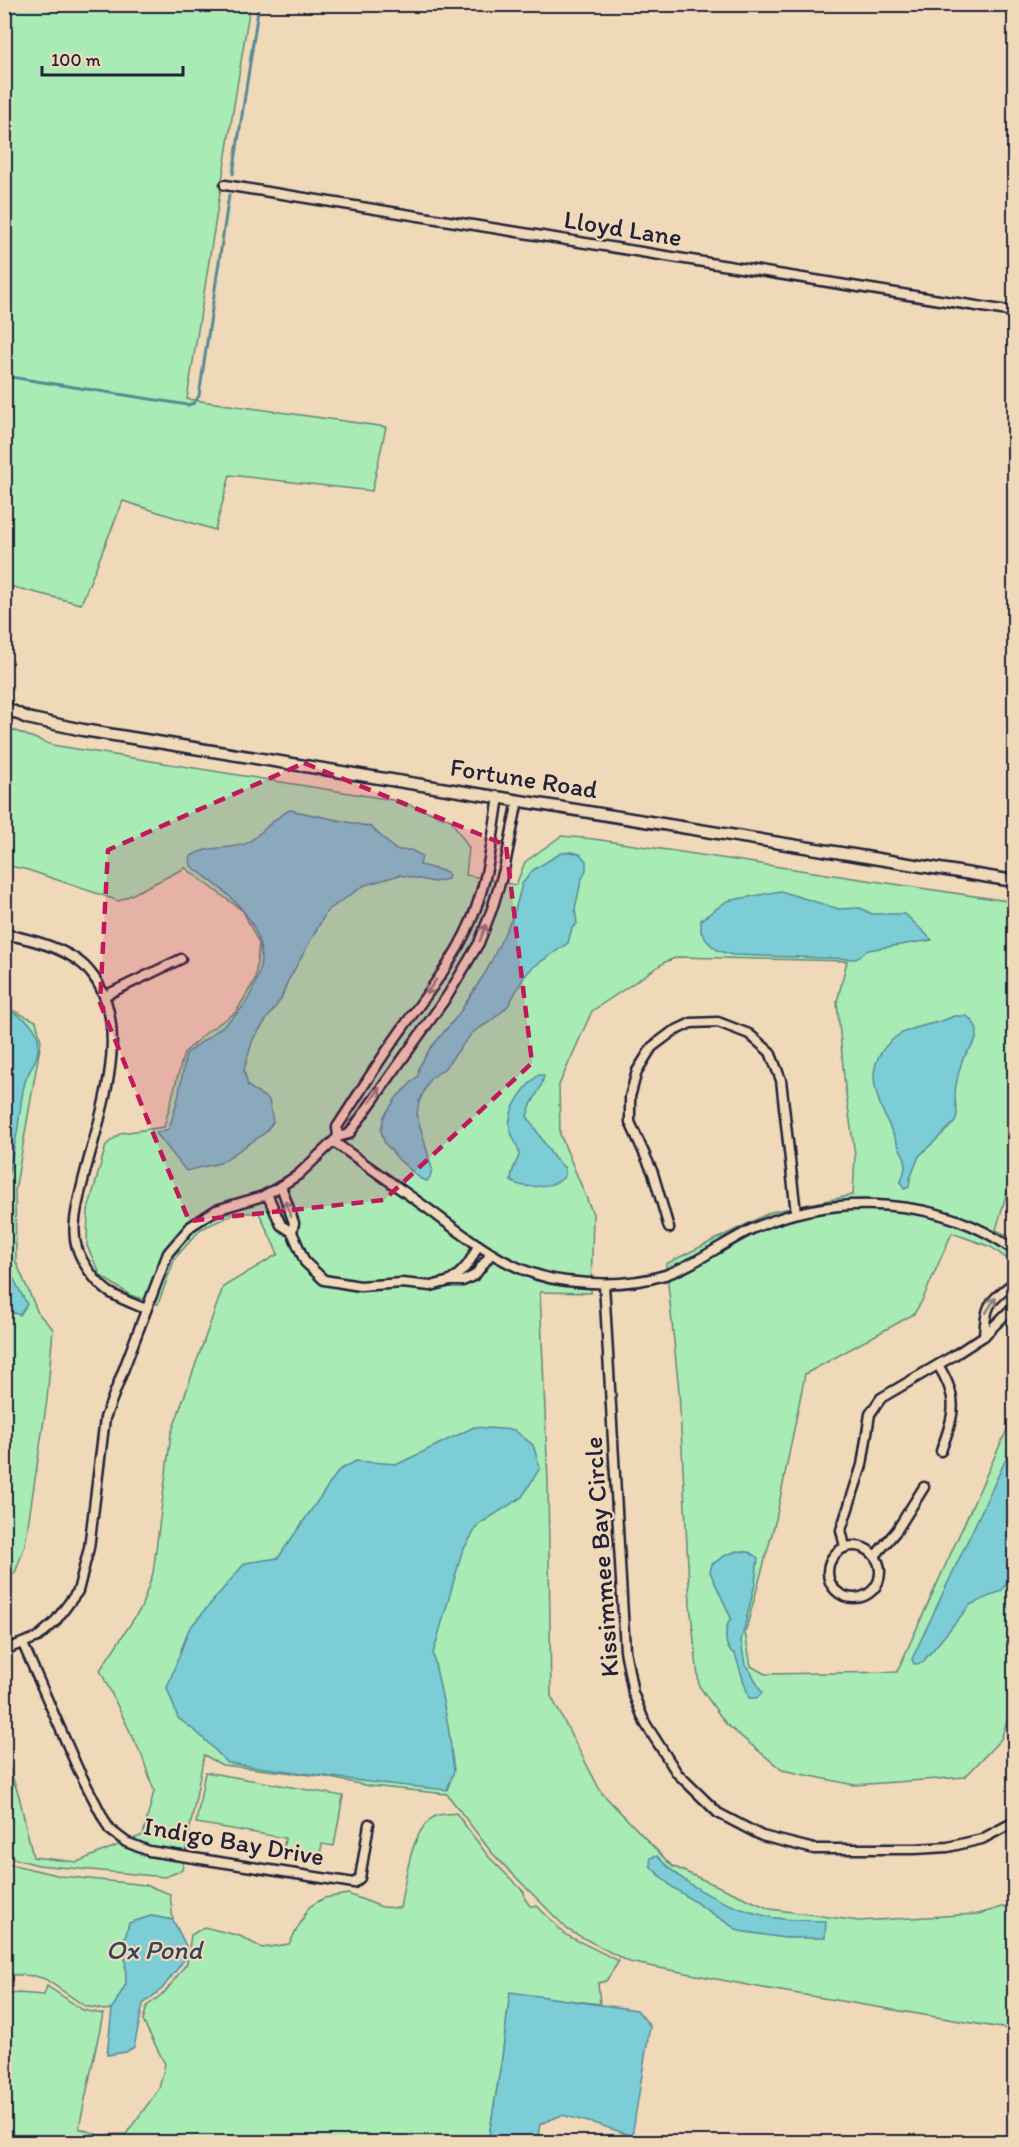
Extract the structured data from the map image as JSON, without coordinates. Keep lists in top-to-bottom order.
{
  "streets": {
    "street": [
      "Lloyd Lane",
      "Fortune Road",
      "Kissimmee Bay Circle",
      "Indigo Bay Drive"
    ]
  },
  "water": ["Ox Pond"],
  "scale_bar": "100 m"
}
